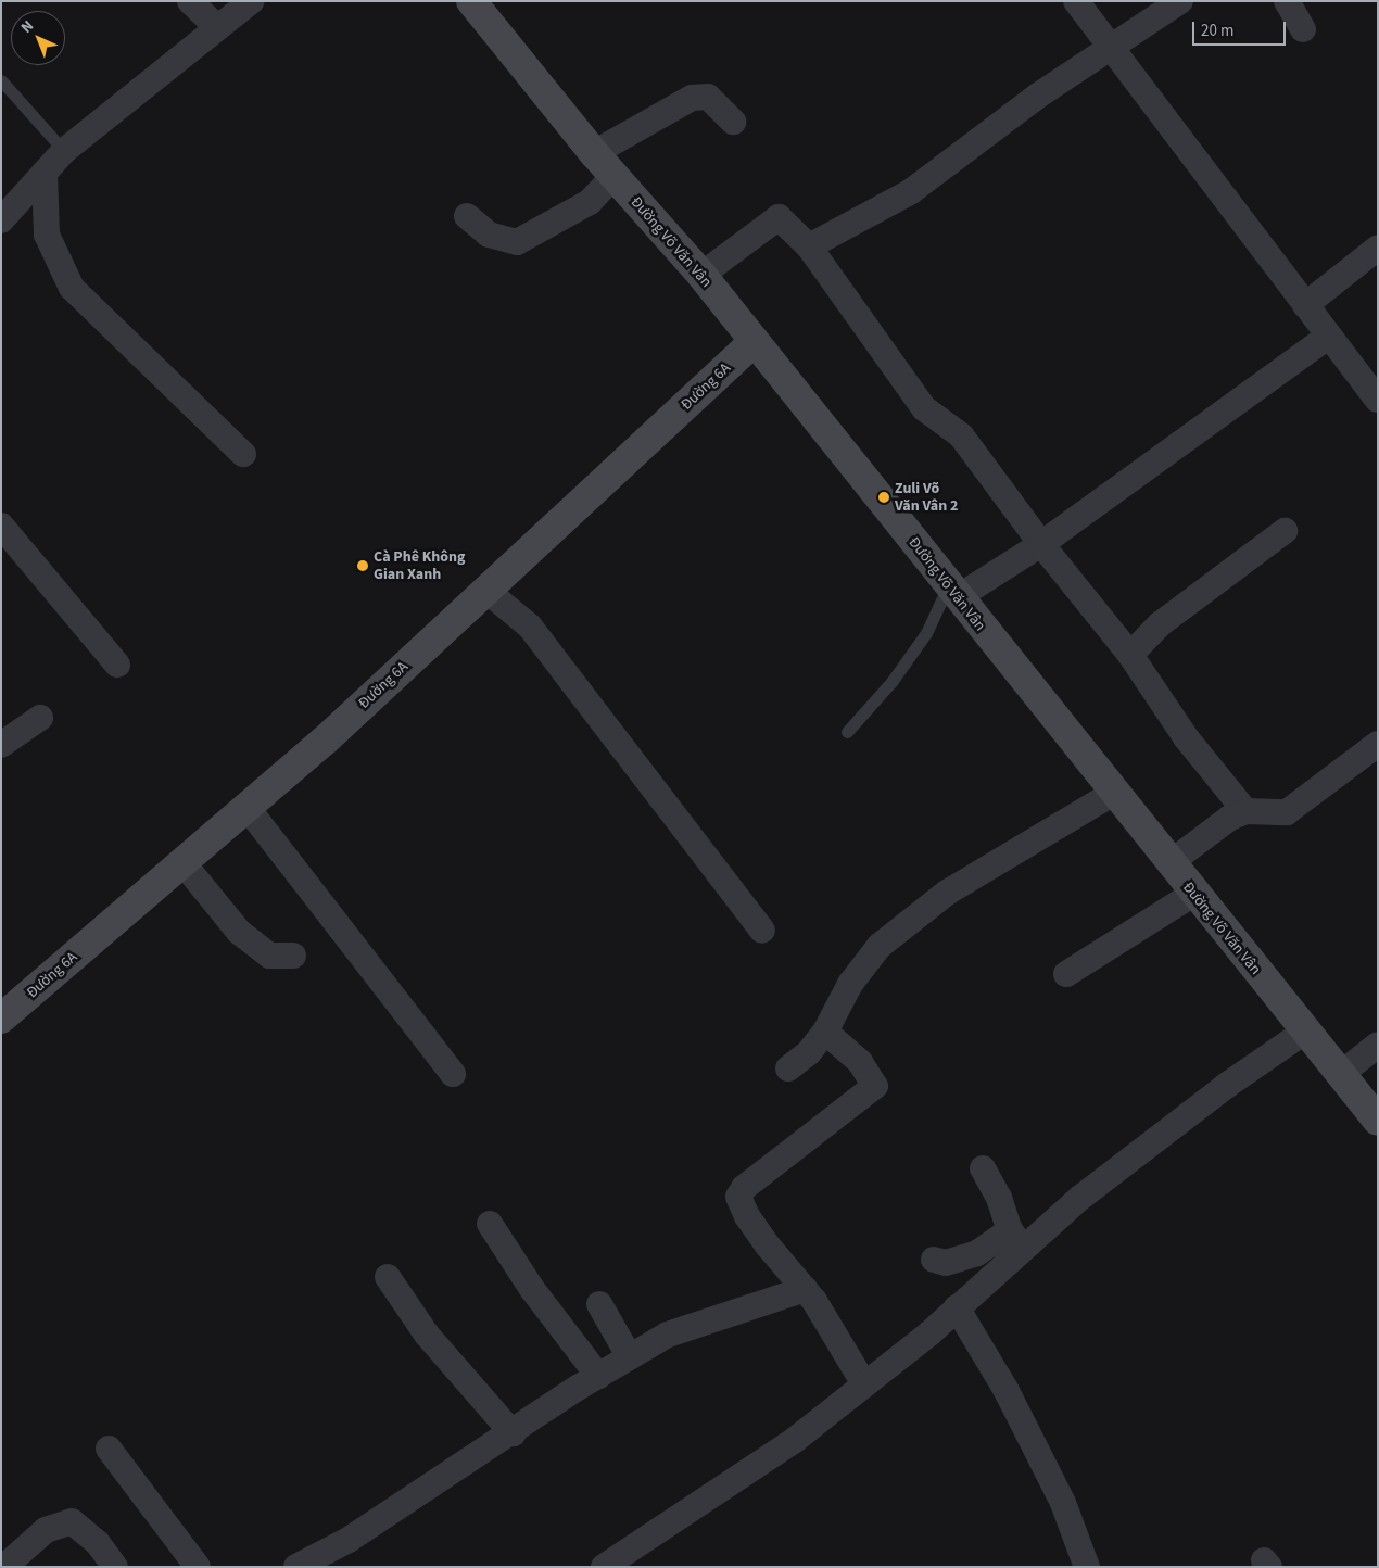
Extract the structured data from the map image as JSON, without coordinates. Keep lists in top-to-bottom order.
{
  "streets": {
    "street": ["Đường Võ Văn Vân", "Đường 6A"]
  },
  "crossings": [
    ["Đường Võ Văn Vân", "Đường 6A"]
  ],
  "places": ["Zuli Võ Văn Vân 2", "Cà Phê Không Gian Xanh"],
  "scale_bar": "20 m",
  "north": "top left"
}
